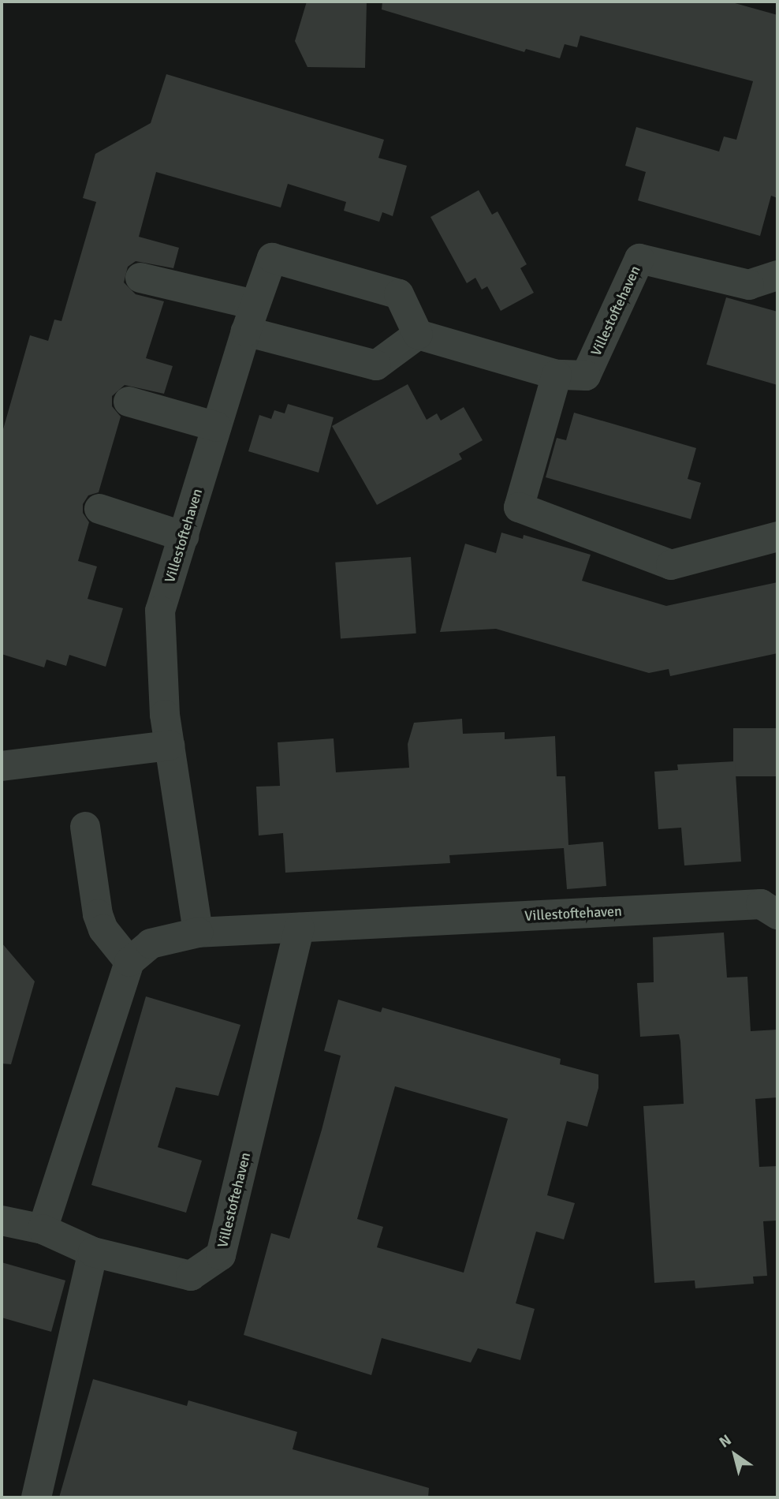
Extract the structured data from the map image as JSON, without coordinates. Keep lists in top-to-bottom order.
{
  "streets": {
    "street": ["Villestoftehaven"]
  },
  "north": "top left"
}
